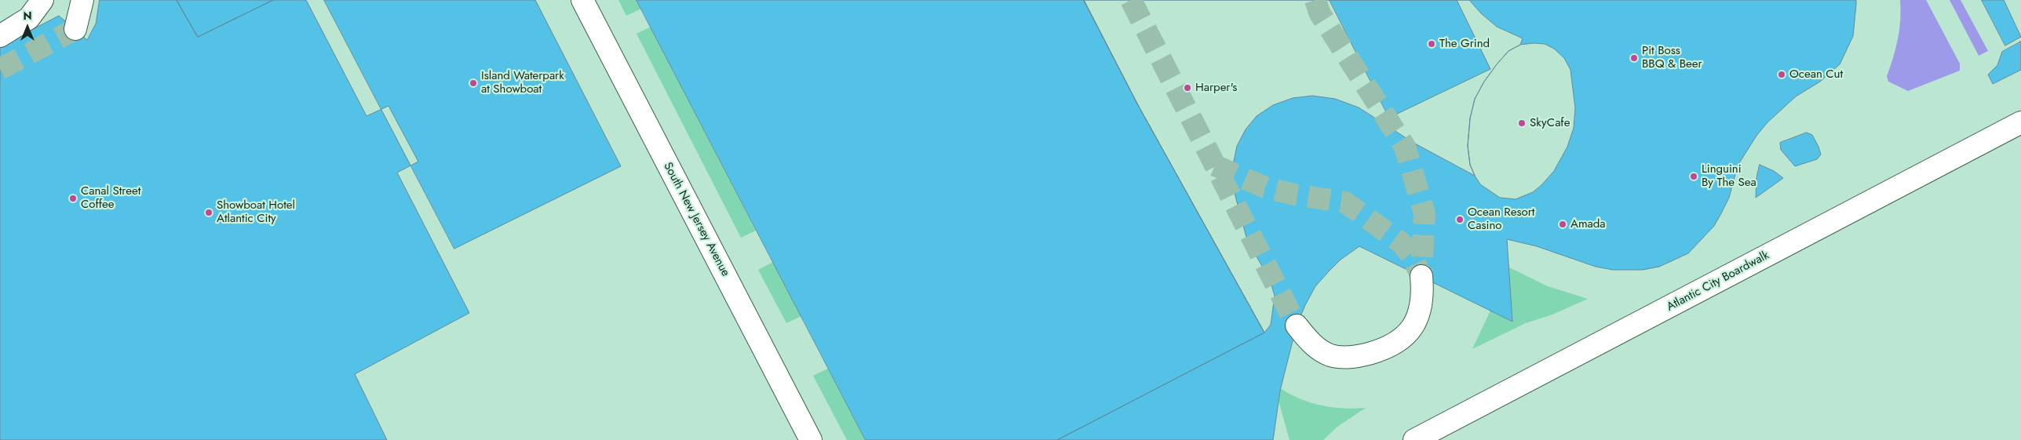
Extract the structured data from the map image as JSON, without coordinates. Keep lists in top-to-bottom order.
{
  "streets": {
    "street": ["South New Jersey Avenue", "Atlantic City Boardwalk"]
  },
  "places": [
    "The Grind",
    "Pit Boss BBQ & Beer",
    "Ocean Cut",
    "Island Waterpark at Showboat",
    "Harper's",
    "SkyCafe",
    "Linguini By The Sea",
    "Canal Street Coffee",
    "Showboat Hotel Atlantic City",
    "Ocean Resort Casino",
    "Amada"
  ],
  "north": "top"
}
